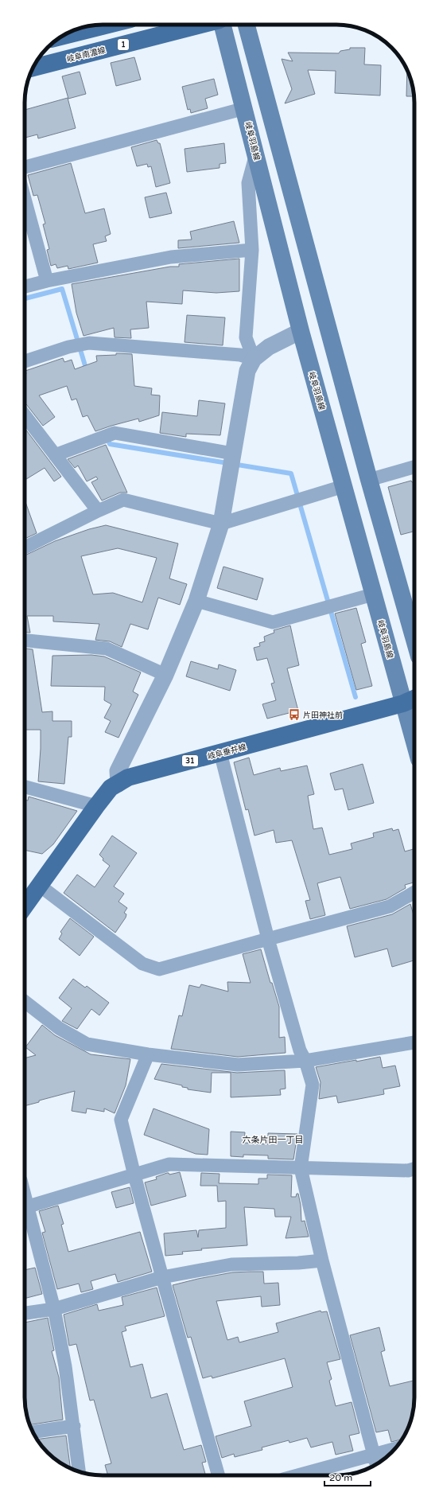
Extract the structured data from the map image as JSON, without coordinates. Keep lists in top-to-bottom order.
{
  "streets": {
    "main road": [
      "1",
      "岐阜南濃線",
      "岐阜羽島線",
      "岐阜垂井線",
      "31"
    ]
  },
  "crossings": [
    ["岐阜羽島線", "岐阜垂井線"]
  ],
  "districts": ["六条片田一丁目"],
  "places": {
    "bus stop": ["片田神社前"]
  },
  "scale_bar": "20 m"
}
